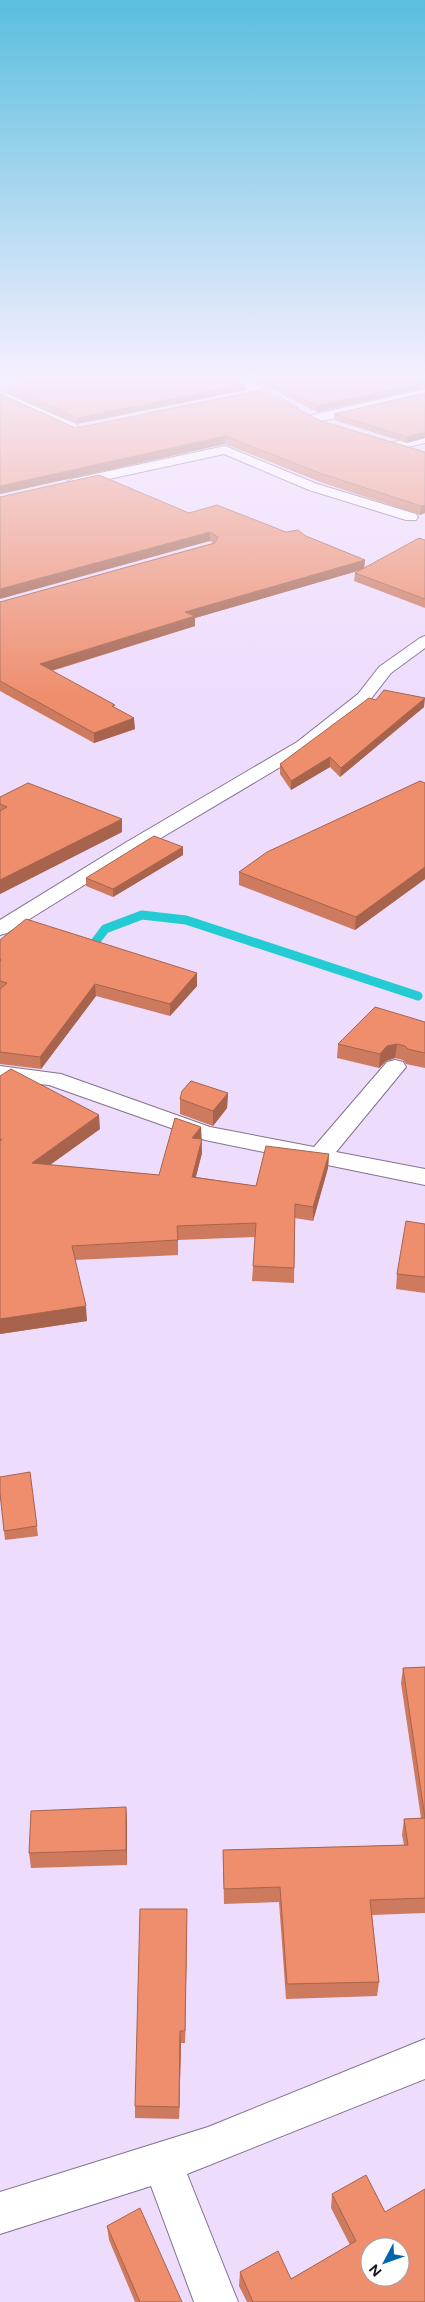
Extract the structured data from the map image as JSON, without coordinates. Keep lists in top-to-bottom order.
{
  "north": "bottom left"
}
